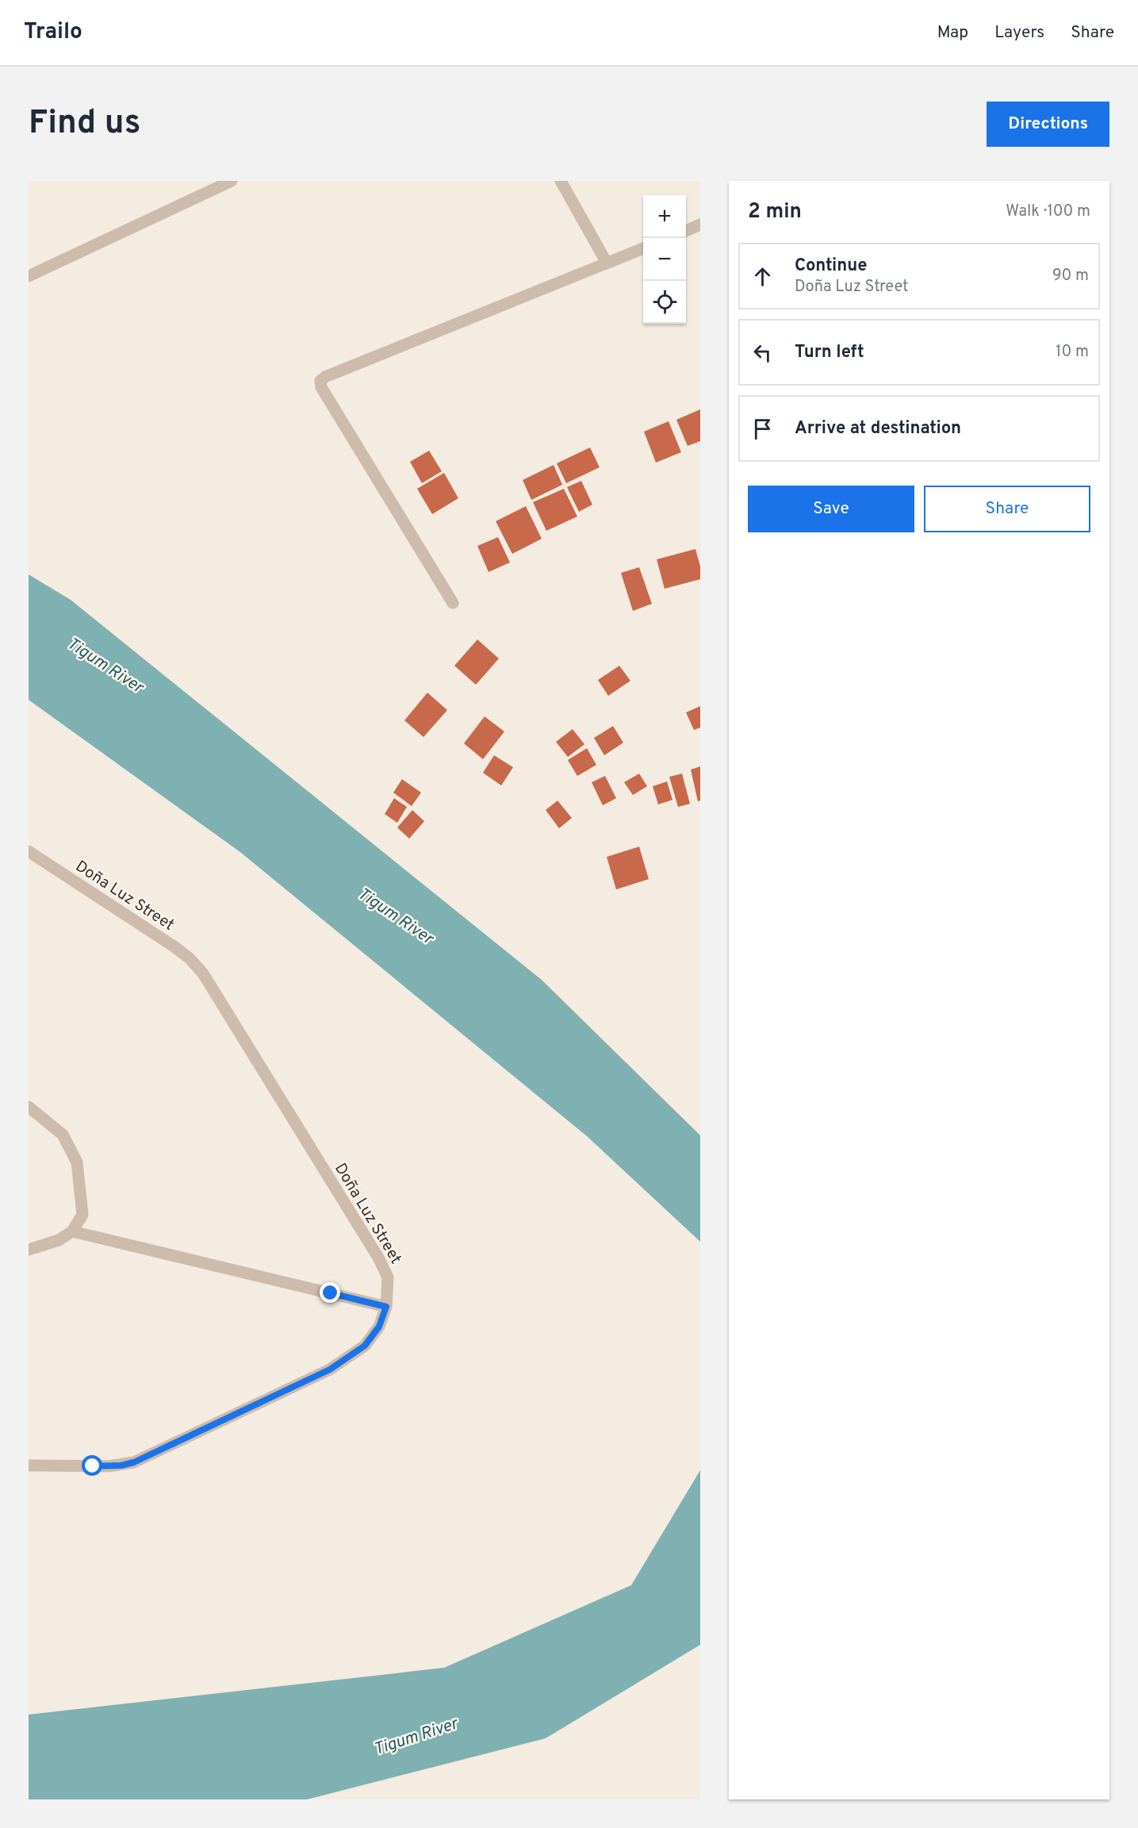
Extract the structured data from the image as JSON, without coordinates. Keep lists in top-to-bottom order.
{
  "streets": {
    "street": ["Doña Luz Street"]
  },
  "water": ["Tigum River"],
  "page": {
    "header": "Trailo",
    "nav": ["Map", "Layers", "Share"],
    "buttons": [
      "Directions",
      ["Save", "Share"]
    ],
    "title": "Find us",
    "heading": ["2 min", "Walk · 100 m"],
    "map_buttons": ["+", "−"],
    "list": [
      ["Continue", "Doña Luz Street", "90 m"],
      ["Turn left", "10 m"],
      "Arrive at destination"
    ]
  }
}
